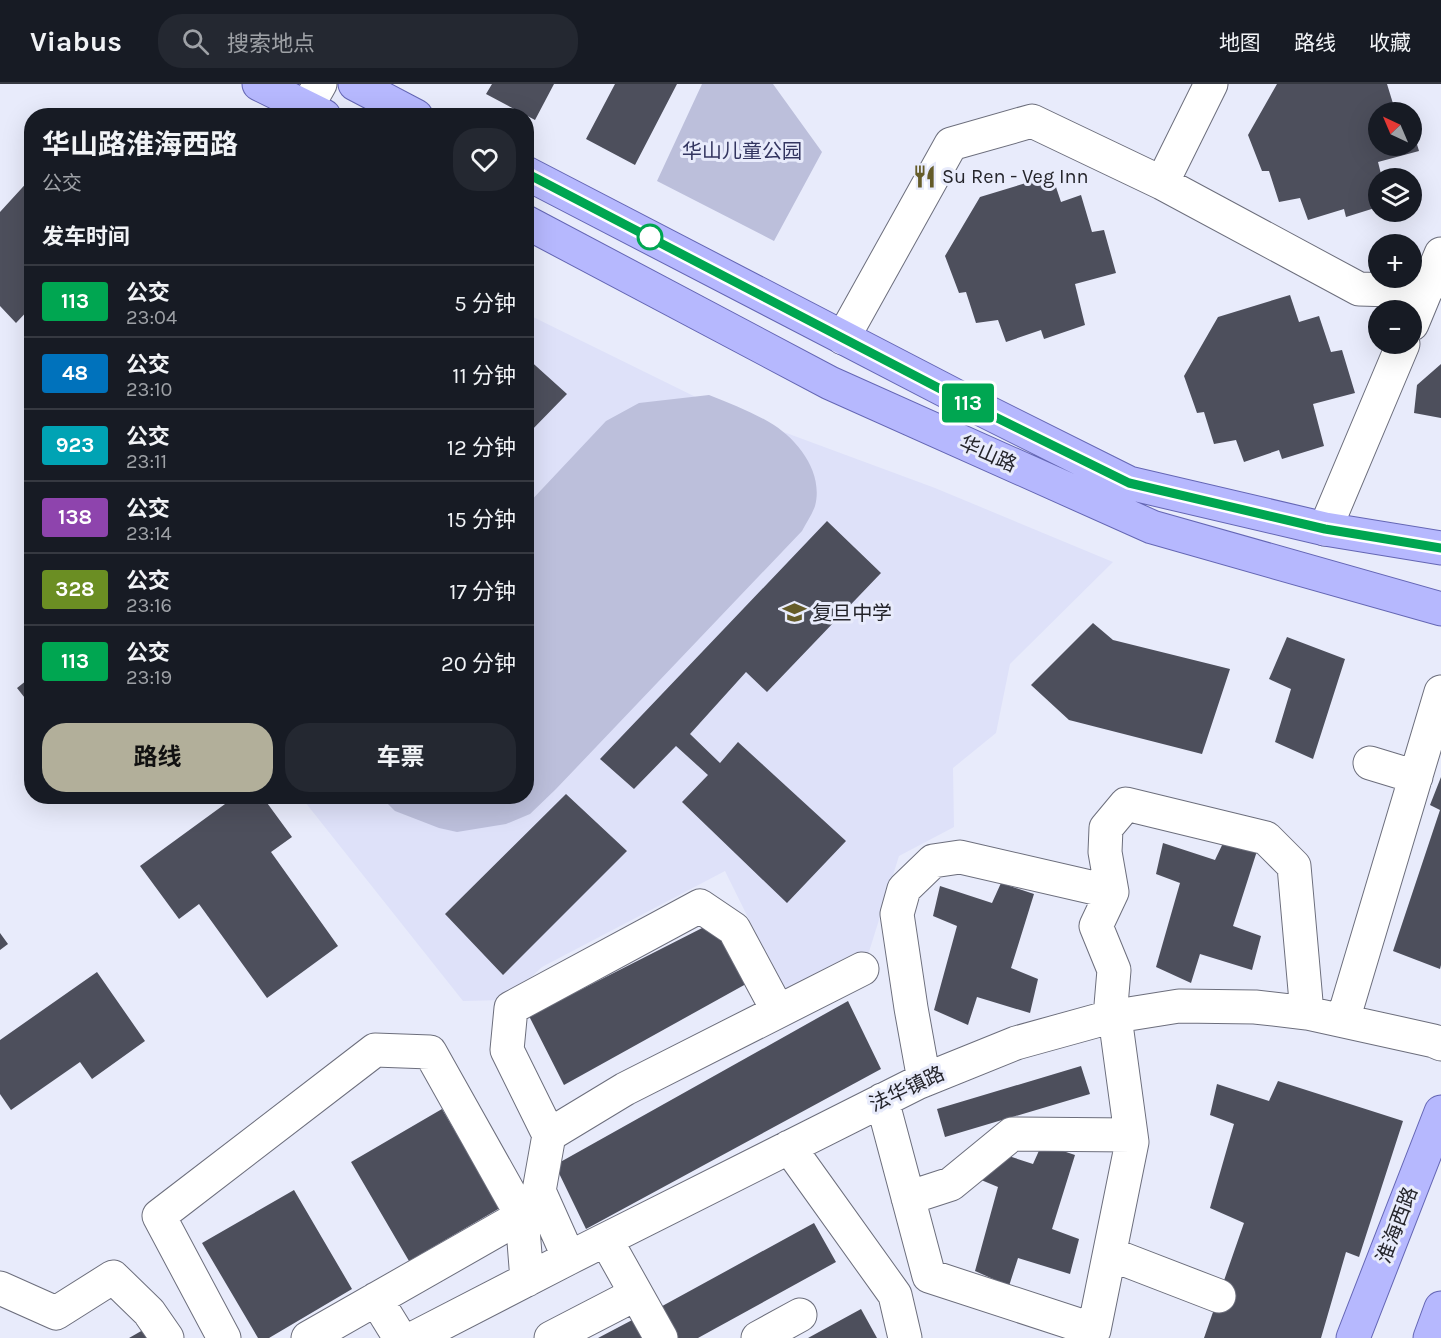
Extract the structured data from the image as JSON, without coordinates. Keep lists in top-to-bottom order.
{
  "streets": {
    "main road": ["华山路", "淮海西路"],
    "street": ["法华镇路"]
  },
  "parks": ["华山儿童公园"],
  "places": {
    "restaurant": ["Su Ren - Veg Inn"],
    "school or university": ["复旦中学"]
  },
  "lines": ["bus line 113"],
  "north": "top left",
  "page": {
    "header": "Viabus",
    "search": "搜索地点",
    "nav": ["地图", "路线", "收藏"],
    "on_map": "113",
    "map_buttons": ["+", "−"],
    "heading": [
      ["华山路淮海西路", "公交"],
      "发车时间"
    ],
    "list": [
      {
        "mark": "113",
        "name": "公交",
        "note": "23:04",
        "value": "5 分钟"
      },
      {
        "mark": "48",
        "name": "公交",
        "note": "23:10",
        "value": "11 分钟"
      },
      {
        "mark": "923",
        "name": "公交",
        "note": "23:11",
        "value": "12 分钟"
      },
      {
        "mark": "138",
        "name": "公交",
        "note": "23:14",
        "value": "15 分钟"
      },
      {
        "mark": "328",
        "name": "公交",
        "note": "23:16",
        "value": "17 分钟"
      },
      {
        "mark": "113",
        "name": "公交",
        "note": "23:19",
        "value": "20 分钟"
      }
    ],
    "buttons": ["路线", "车票"]
  }
}
